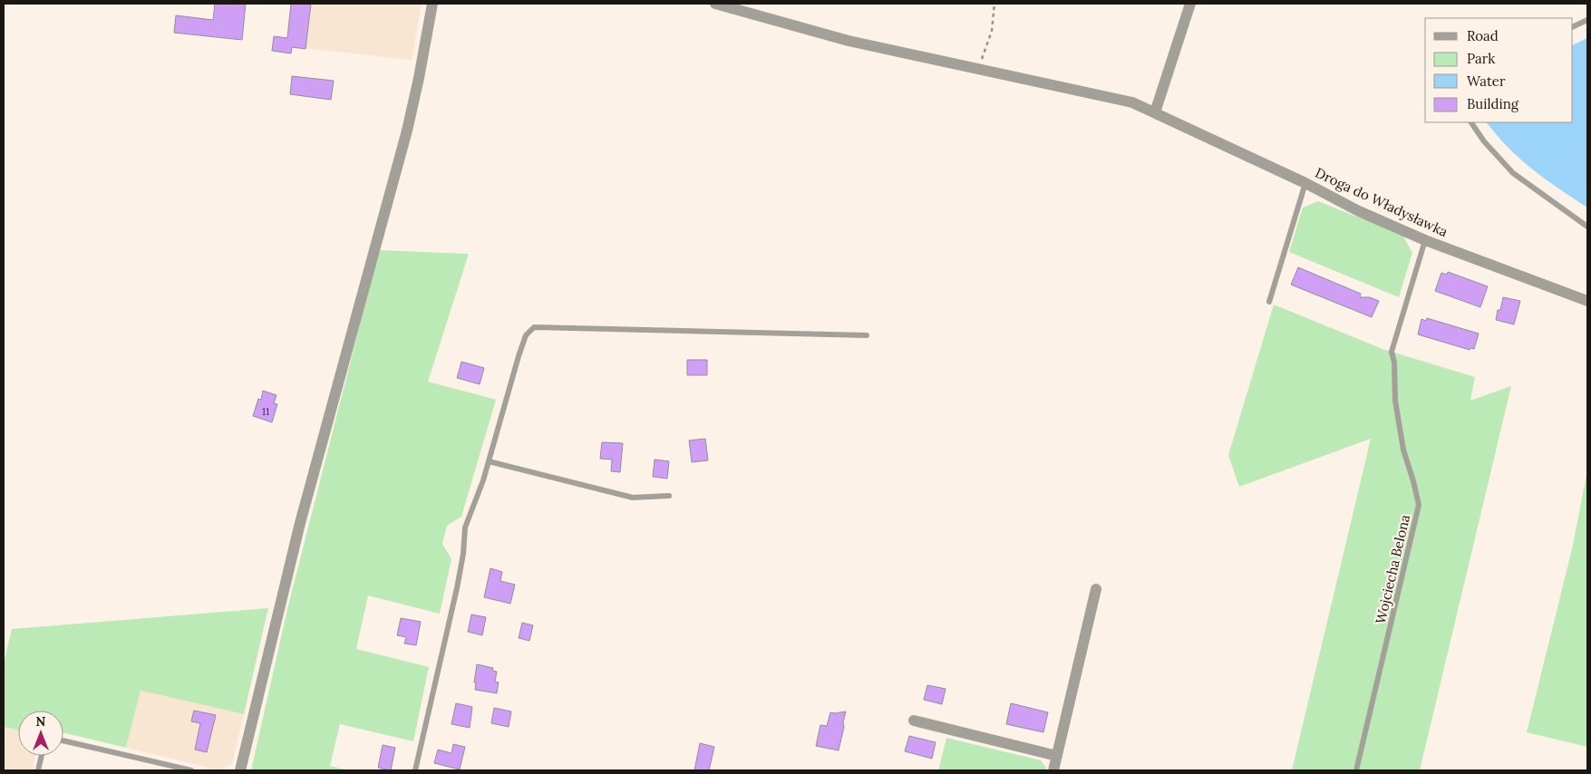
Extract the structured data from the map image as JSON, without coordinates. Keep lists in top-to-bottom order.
{
  "streets": {
    "street": ["Droga do Władysławka"],
    "lane": ["Wojciecha Belona"]
  },
  "crossings": [
    ["Droga do Władysławka", "Wojciecha Belona"]
  ],
  "house_numbers": ["11"],
  "legend": [
    "Road",
    "Park",
    "Water",
    "Building"
  ],
  "north": "top"
}
